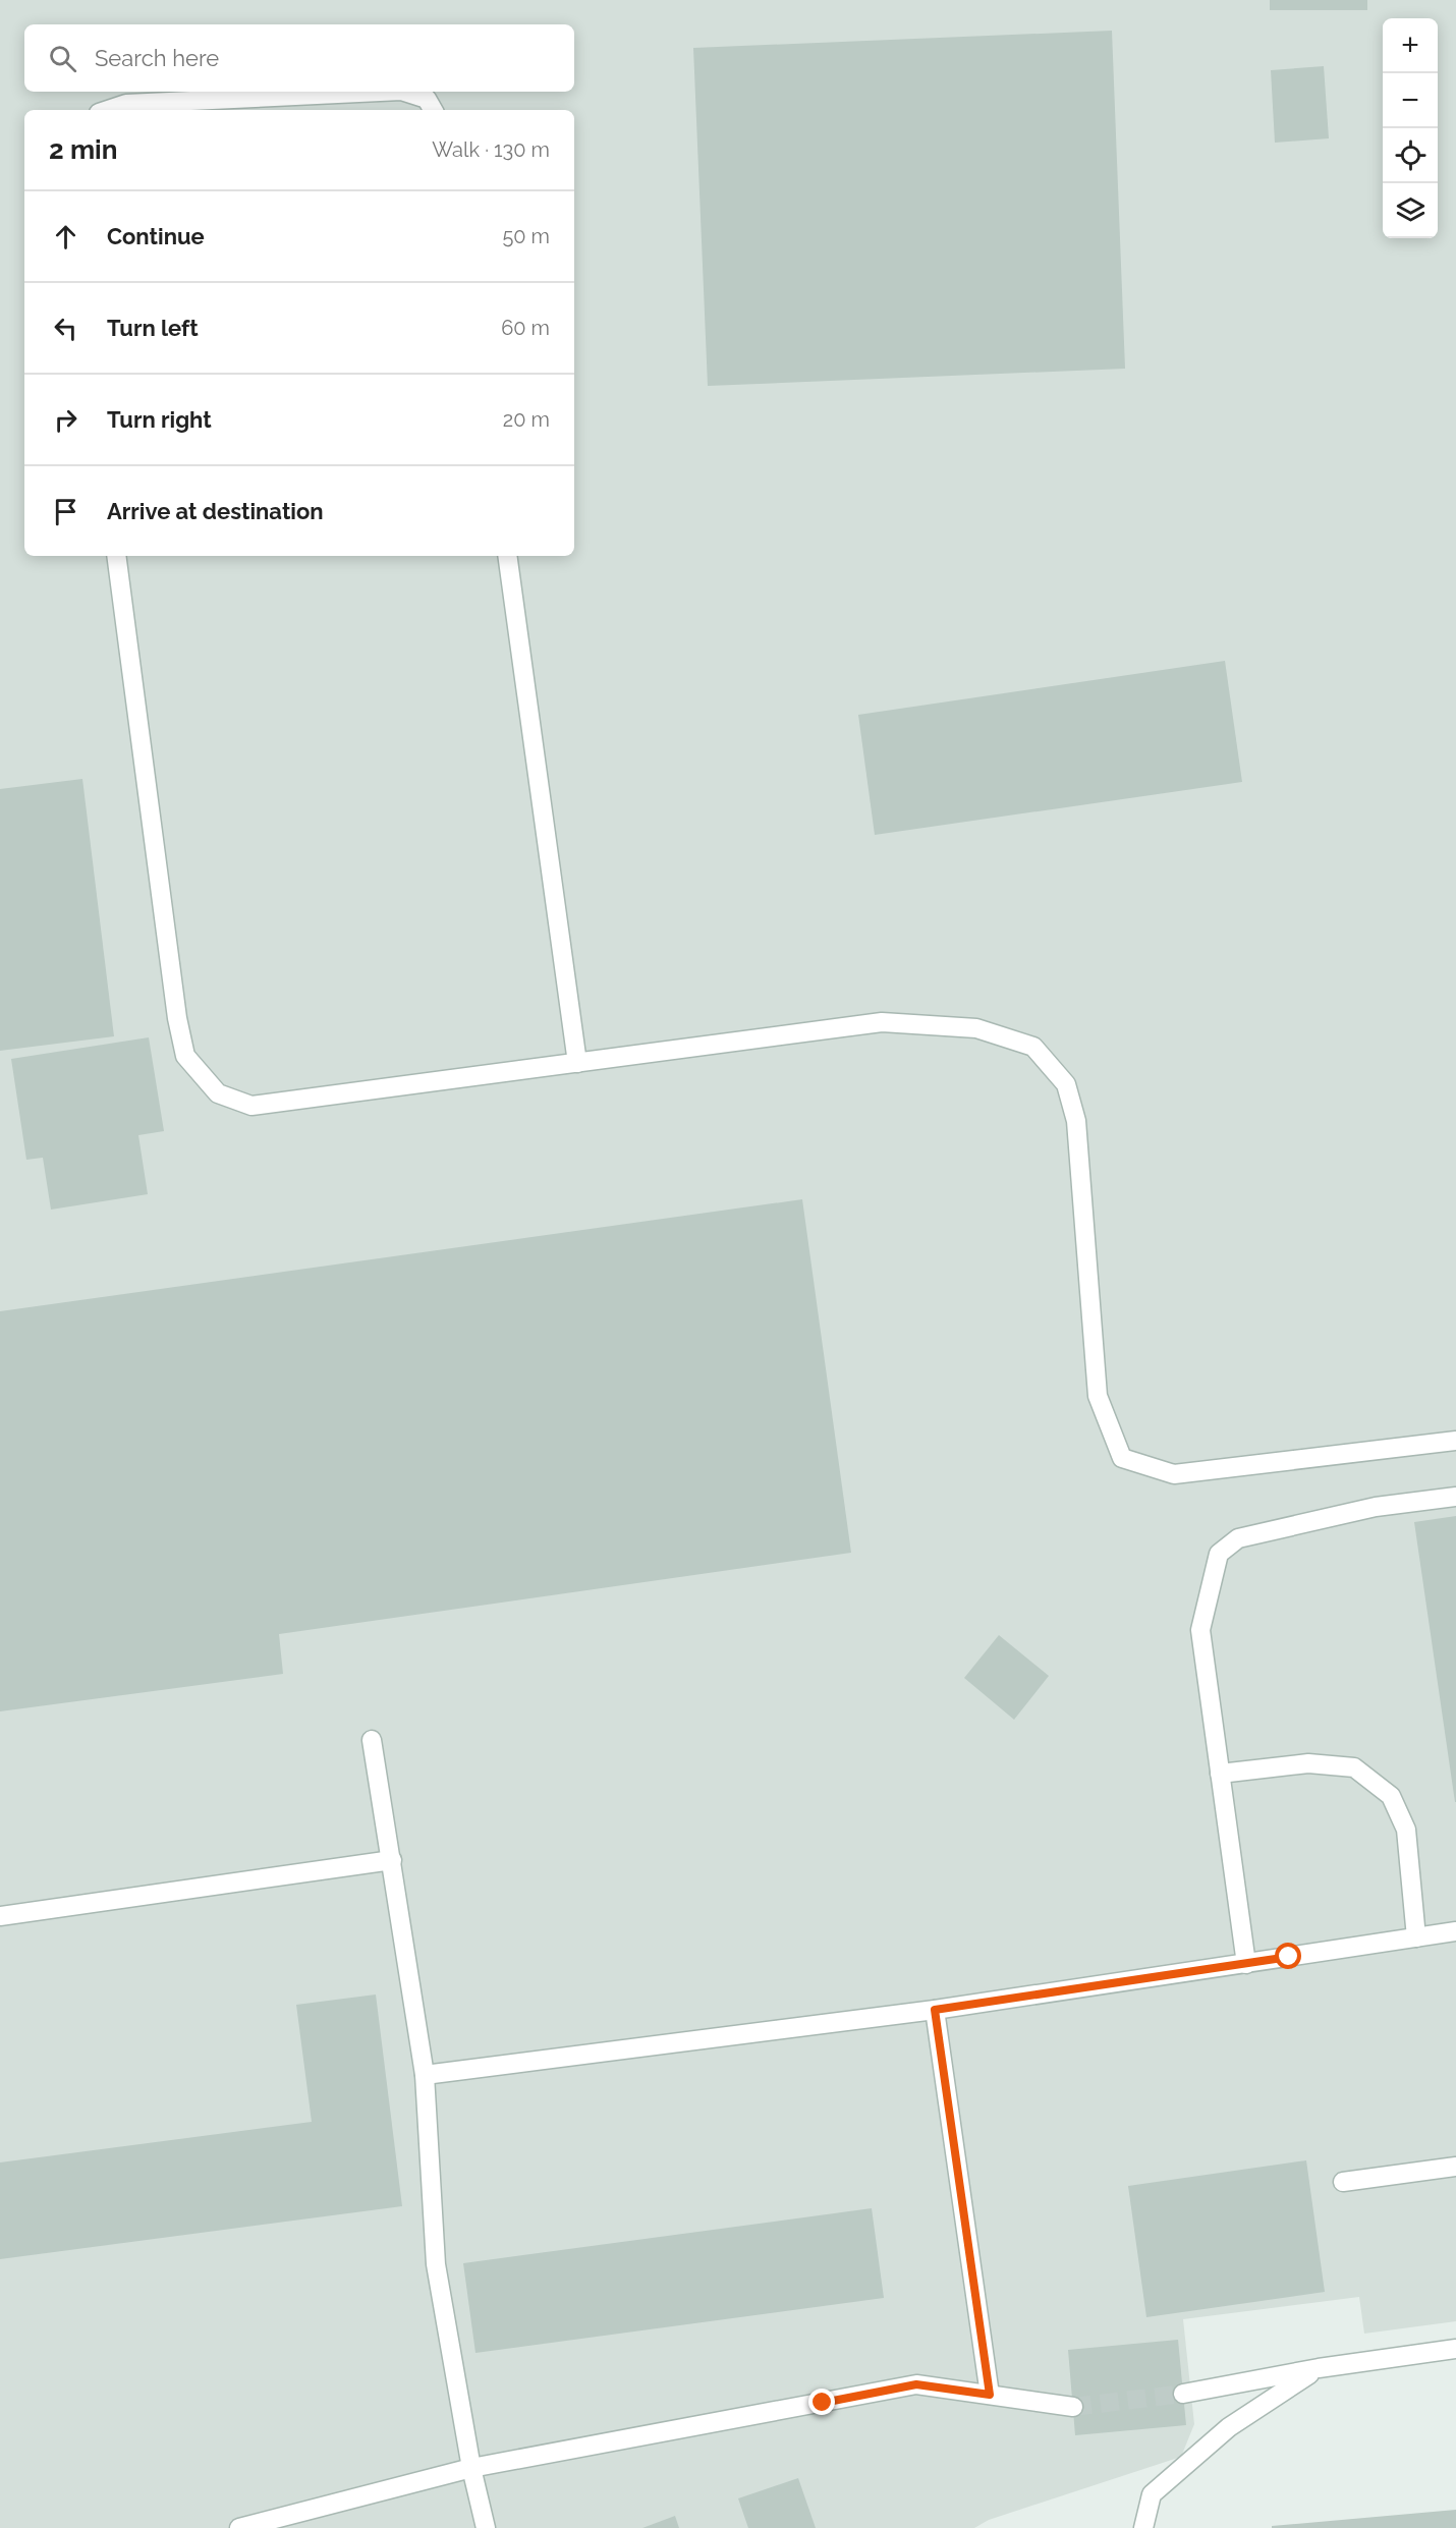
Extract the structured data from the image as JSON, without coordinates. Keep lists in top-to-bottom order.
{
  "page": {
    "map_buttons": ["+", "−"],
    "search": "Search here",
    "heading": ["2 min", "Walk · 130 m"],
    "list": [
      ["Continue", "50 m"],
      ["Turn left", "60 m"],
      ["Turn right", "20 m"],
      "Arrive at destination"
    ]
  }
}
